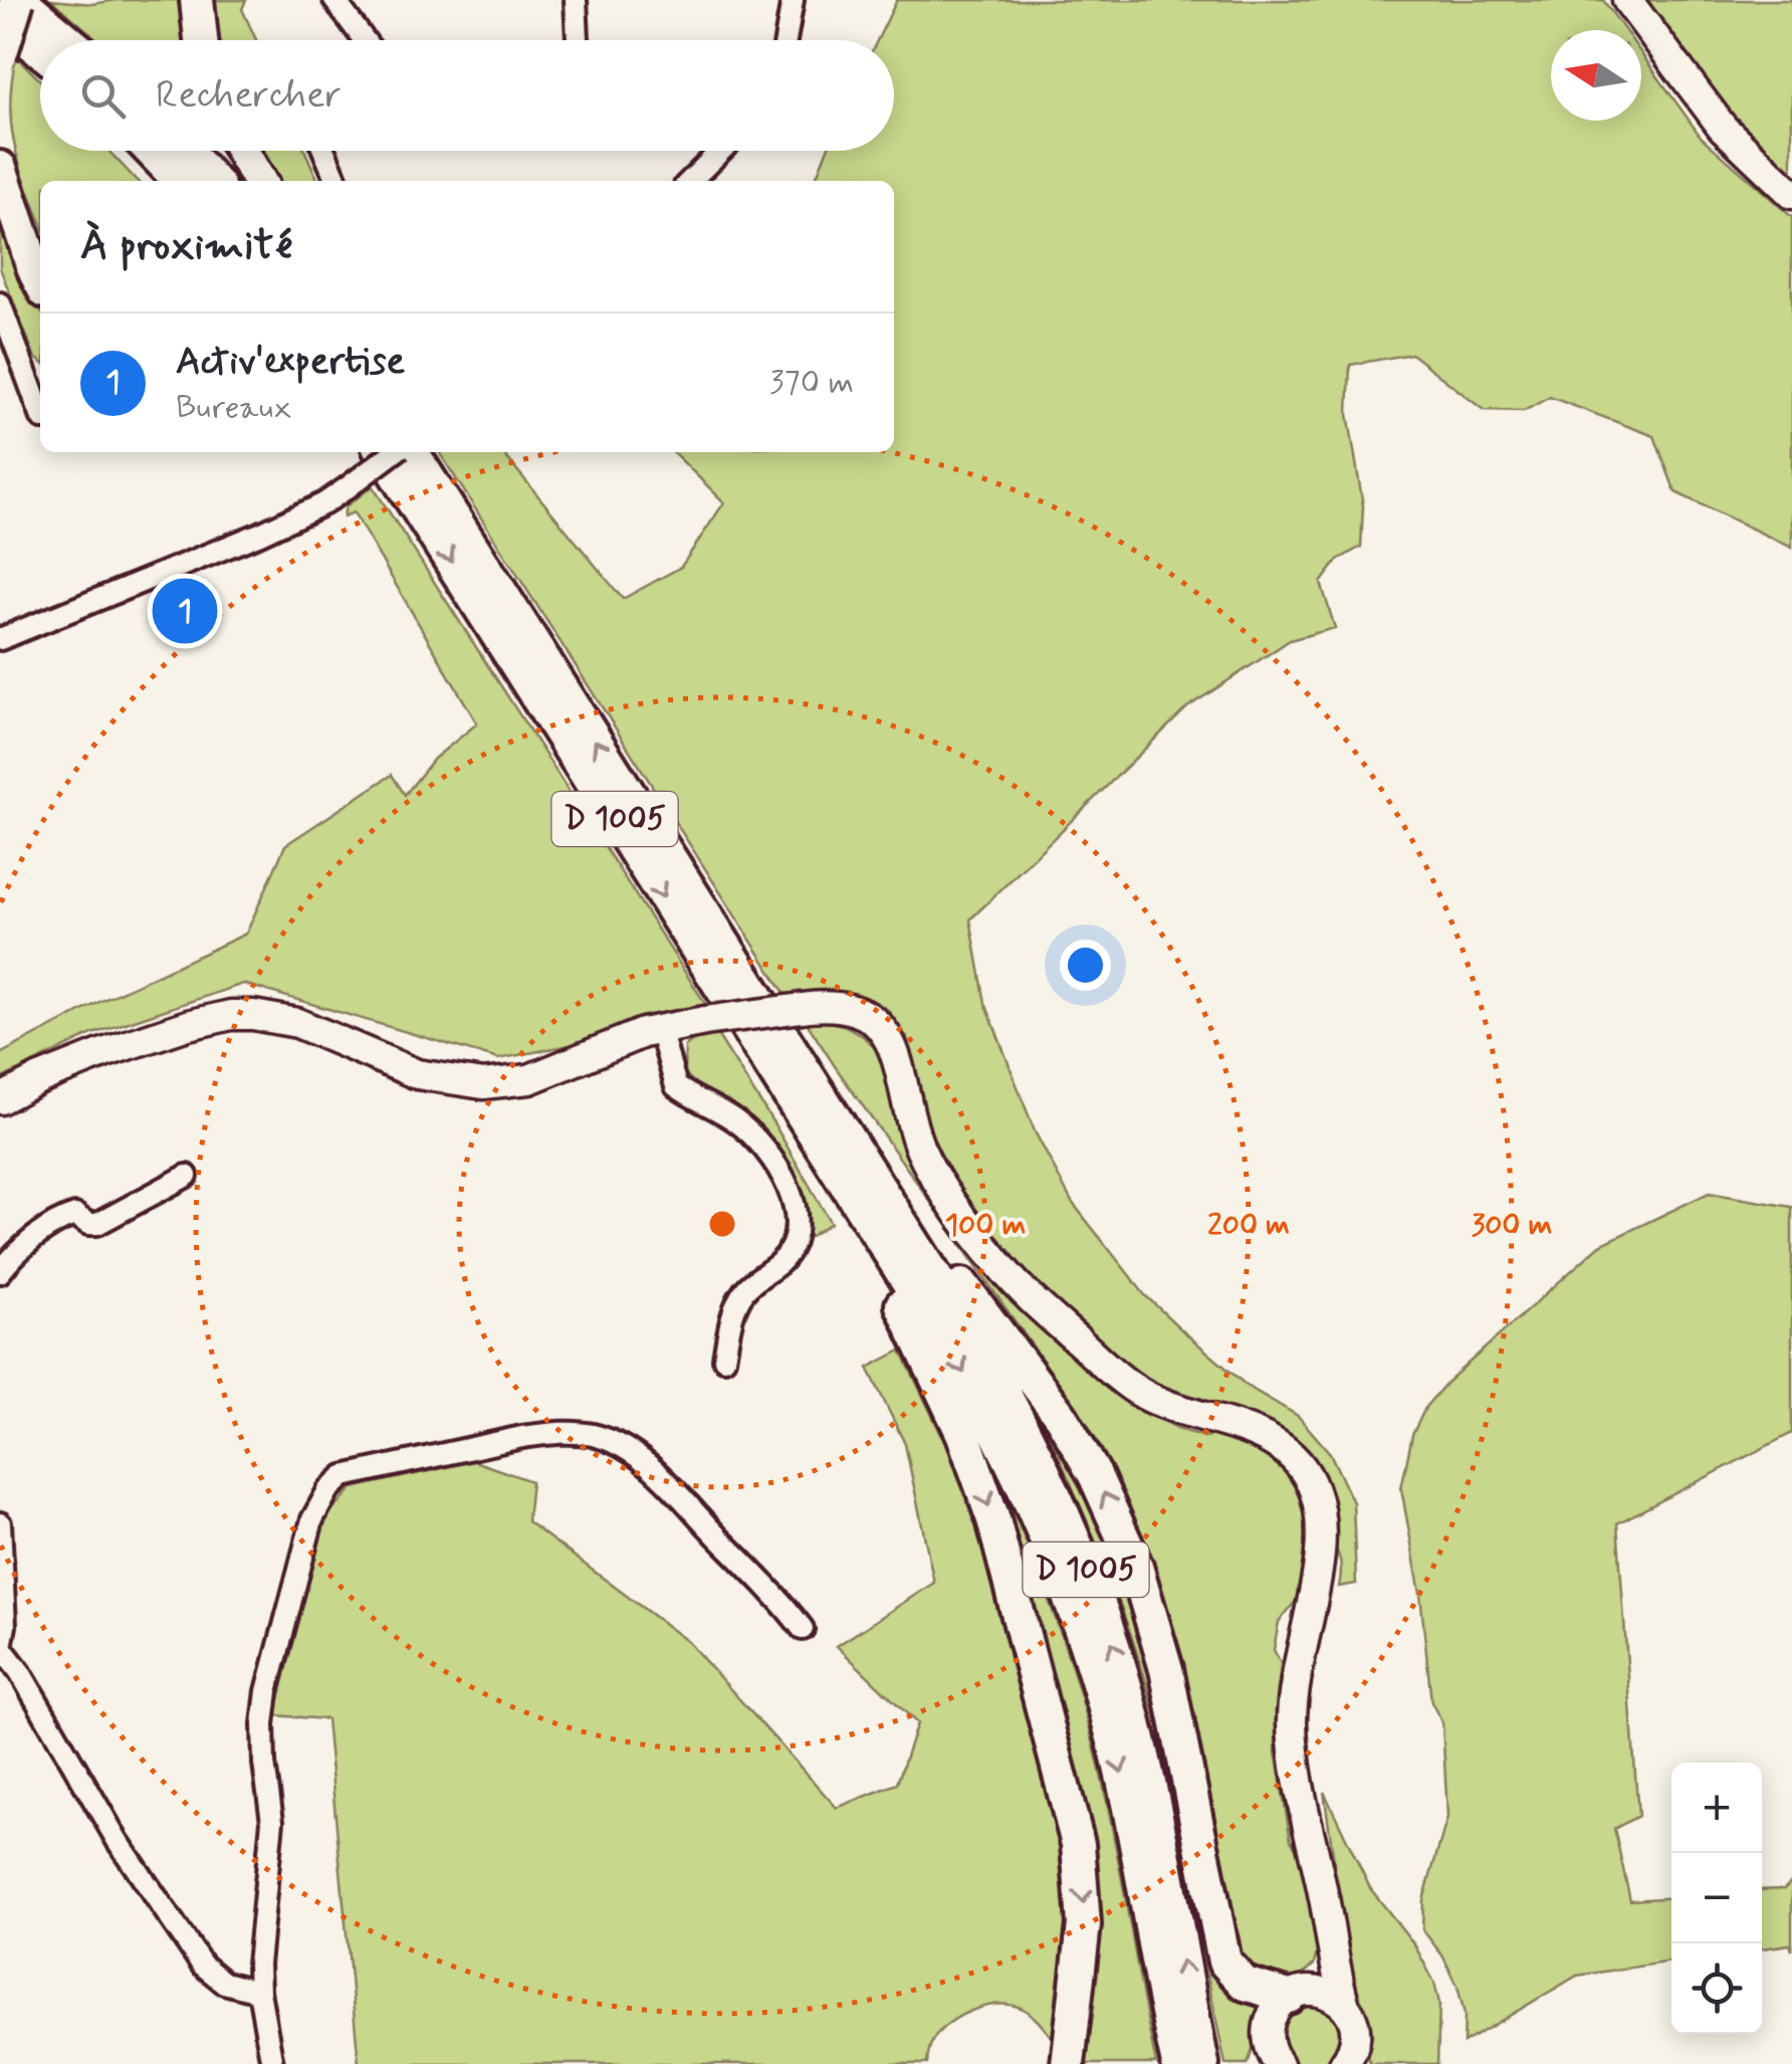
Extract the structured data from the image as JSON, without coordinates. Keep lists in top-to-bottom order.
{
  "streets": {
    "highway": ["D 1005"]
  },
  "north": "left",
  "page": {
    "search": "Rechercher",
    "heading": "À proximité",
    "list": [
      {
        "mark": "1",
        "name": "Activ'expertise",
        "note": "Bureaux",
        "value": "370 m"
      }
    ],
    "pins": "1",
    "map_buttons": ["+", "−"]
  },
  "rings": ["100 m", "200 m", "300 m"]
}
